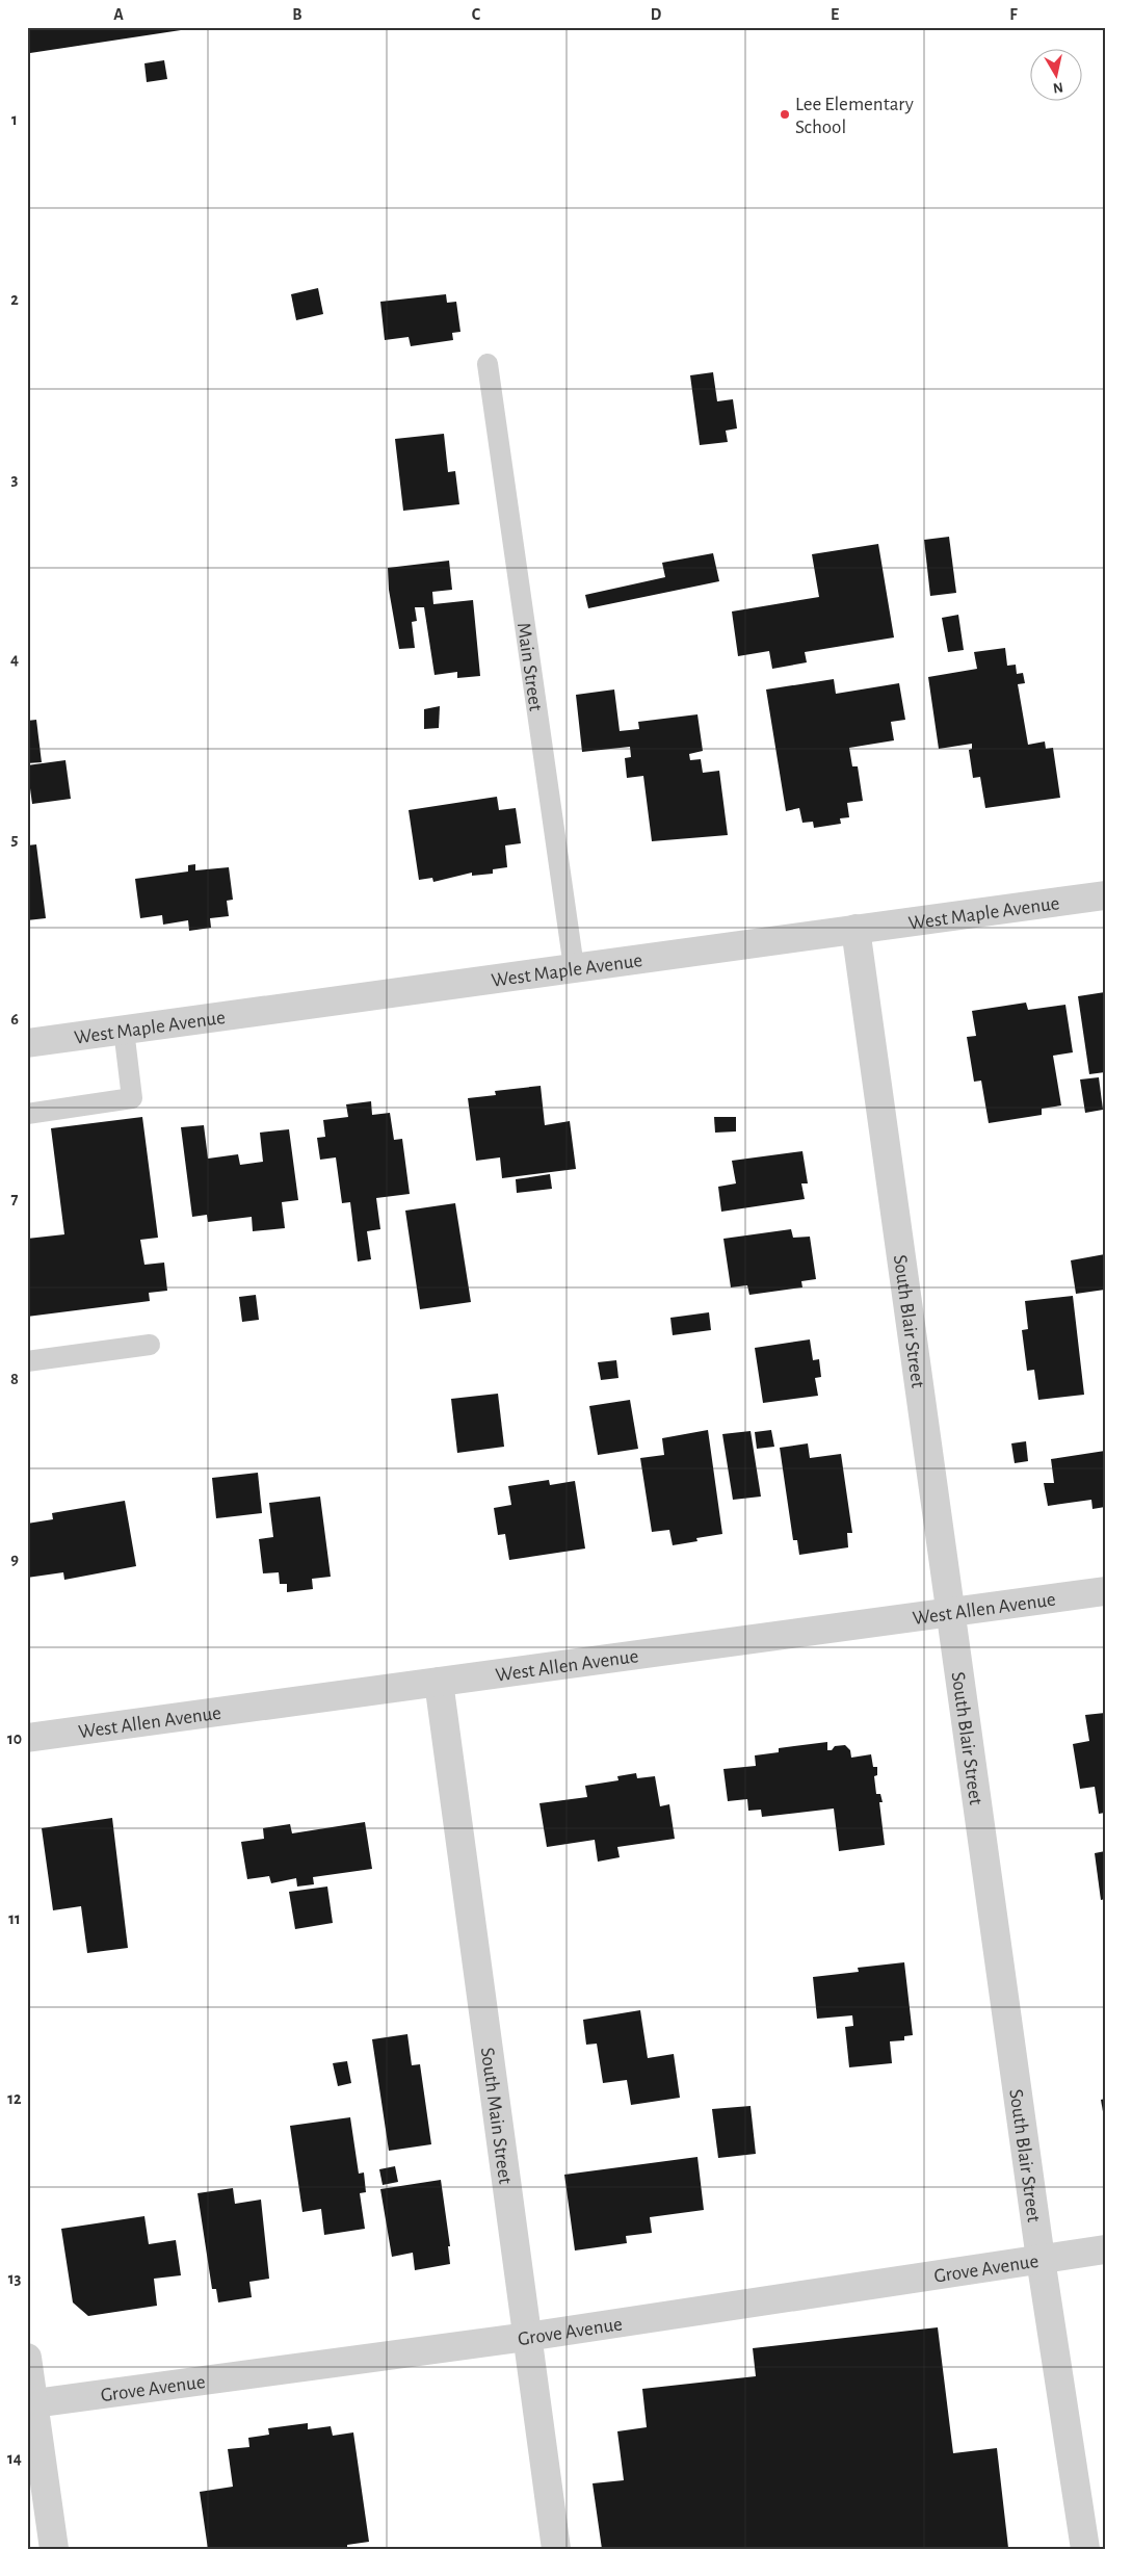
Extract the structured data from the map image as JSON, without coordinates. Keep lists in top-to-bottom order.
{
  "streets": {
    "street": [
      "West Maple Avenue",
      "South Blair Street",
      "West Allen Avenue",
      "South Main Street",
      "Grove Avenue"
    ],
    "lane": ["Main Street"]
  },
  "crossings": [
    ["Main Street", "West Maple Avenue"],
    ["West Maple Avenue", "South Blair Street"],
    ["South Blair Street", "West Allen Avenue"],
    ["South Blair Street", "Grove Avenue"],
    ["West Allen Avenue", "South Main Street"],
    ["South Main Street", "Grove Avenue"]
  ],
  "places": ["Lee Elementary School"],
  "north": "bottom",
  "grid": {
    "columns": [
      "A",
      "B",
      "C",
      "D",
      "E",
      "F"
    ],
    "rows": [
      "1",
      "2",
      "3",
      "4",
      "5",
      "6",
      "7",
      "8",
      "9",
      "10",
      "11",
      "12",
      "13",
      "14"
    ]
  }
}
